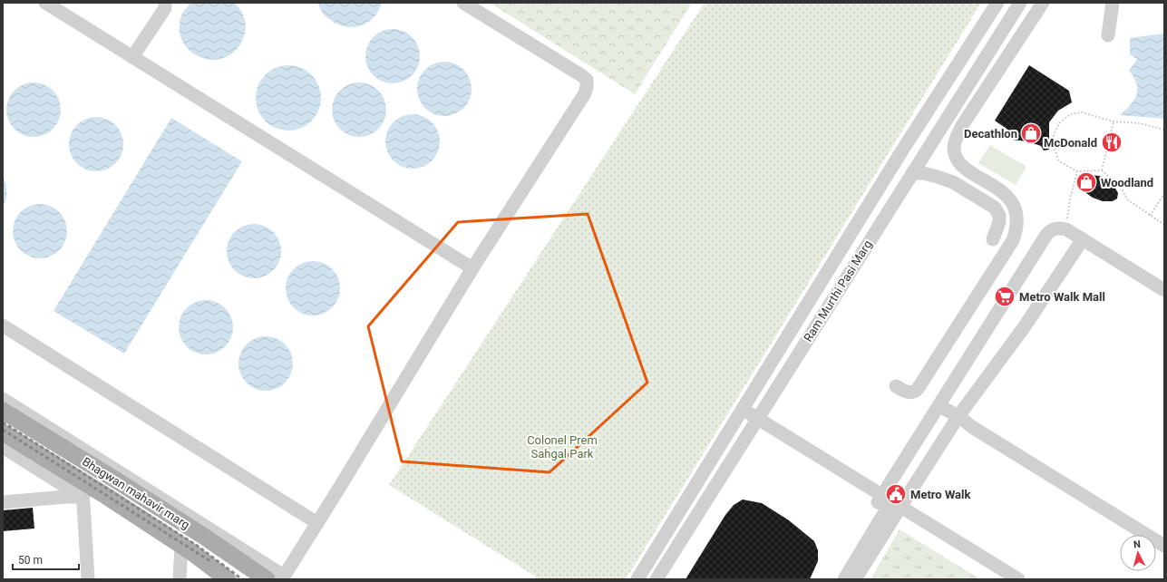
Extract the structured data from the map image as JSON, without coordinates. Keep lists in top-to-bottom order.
{
  "streets": {
    "main road": ["Bhagwan mahavir marg"],
    "street": ["Ram Murthi Pasi Marg"]
  },
  "parks": ["Colonel Prem Sahgal Park"],
  "places": {
    "shop": ["Decathlon", "Woodland"],
    "restaurant": ["McDonald"],
    "supermarket": ["Metro Walk Mall"],
    "public building": ["Metro Walk"]
  },
  "scale_bar": "50 m",
  "north": "top"
}
